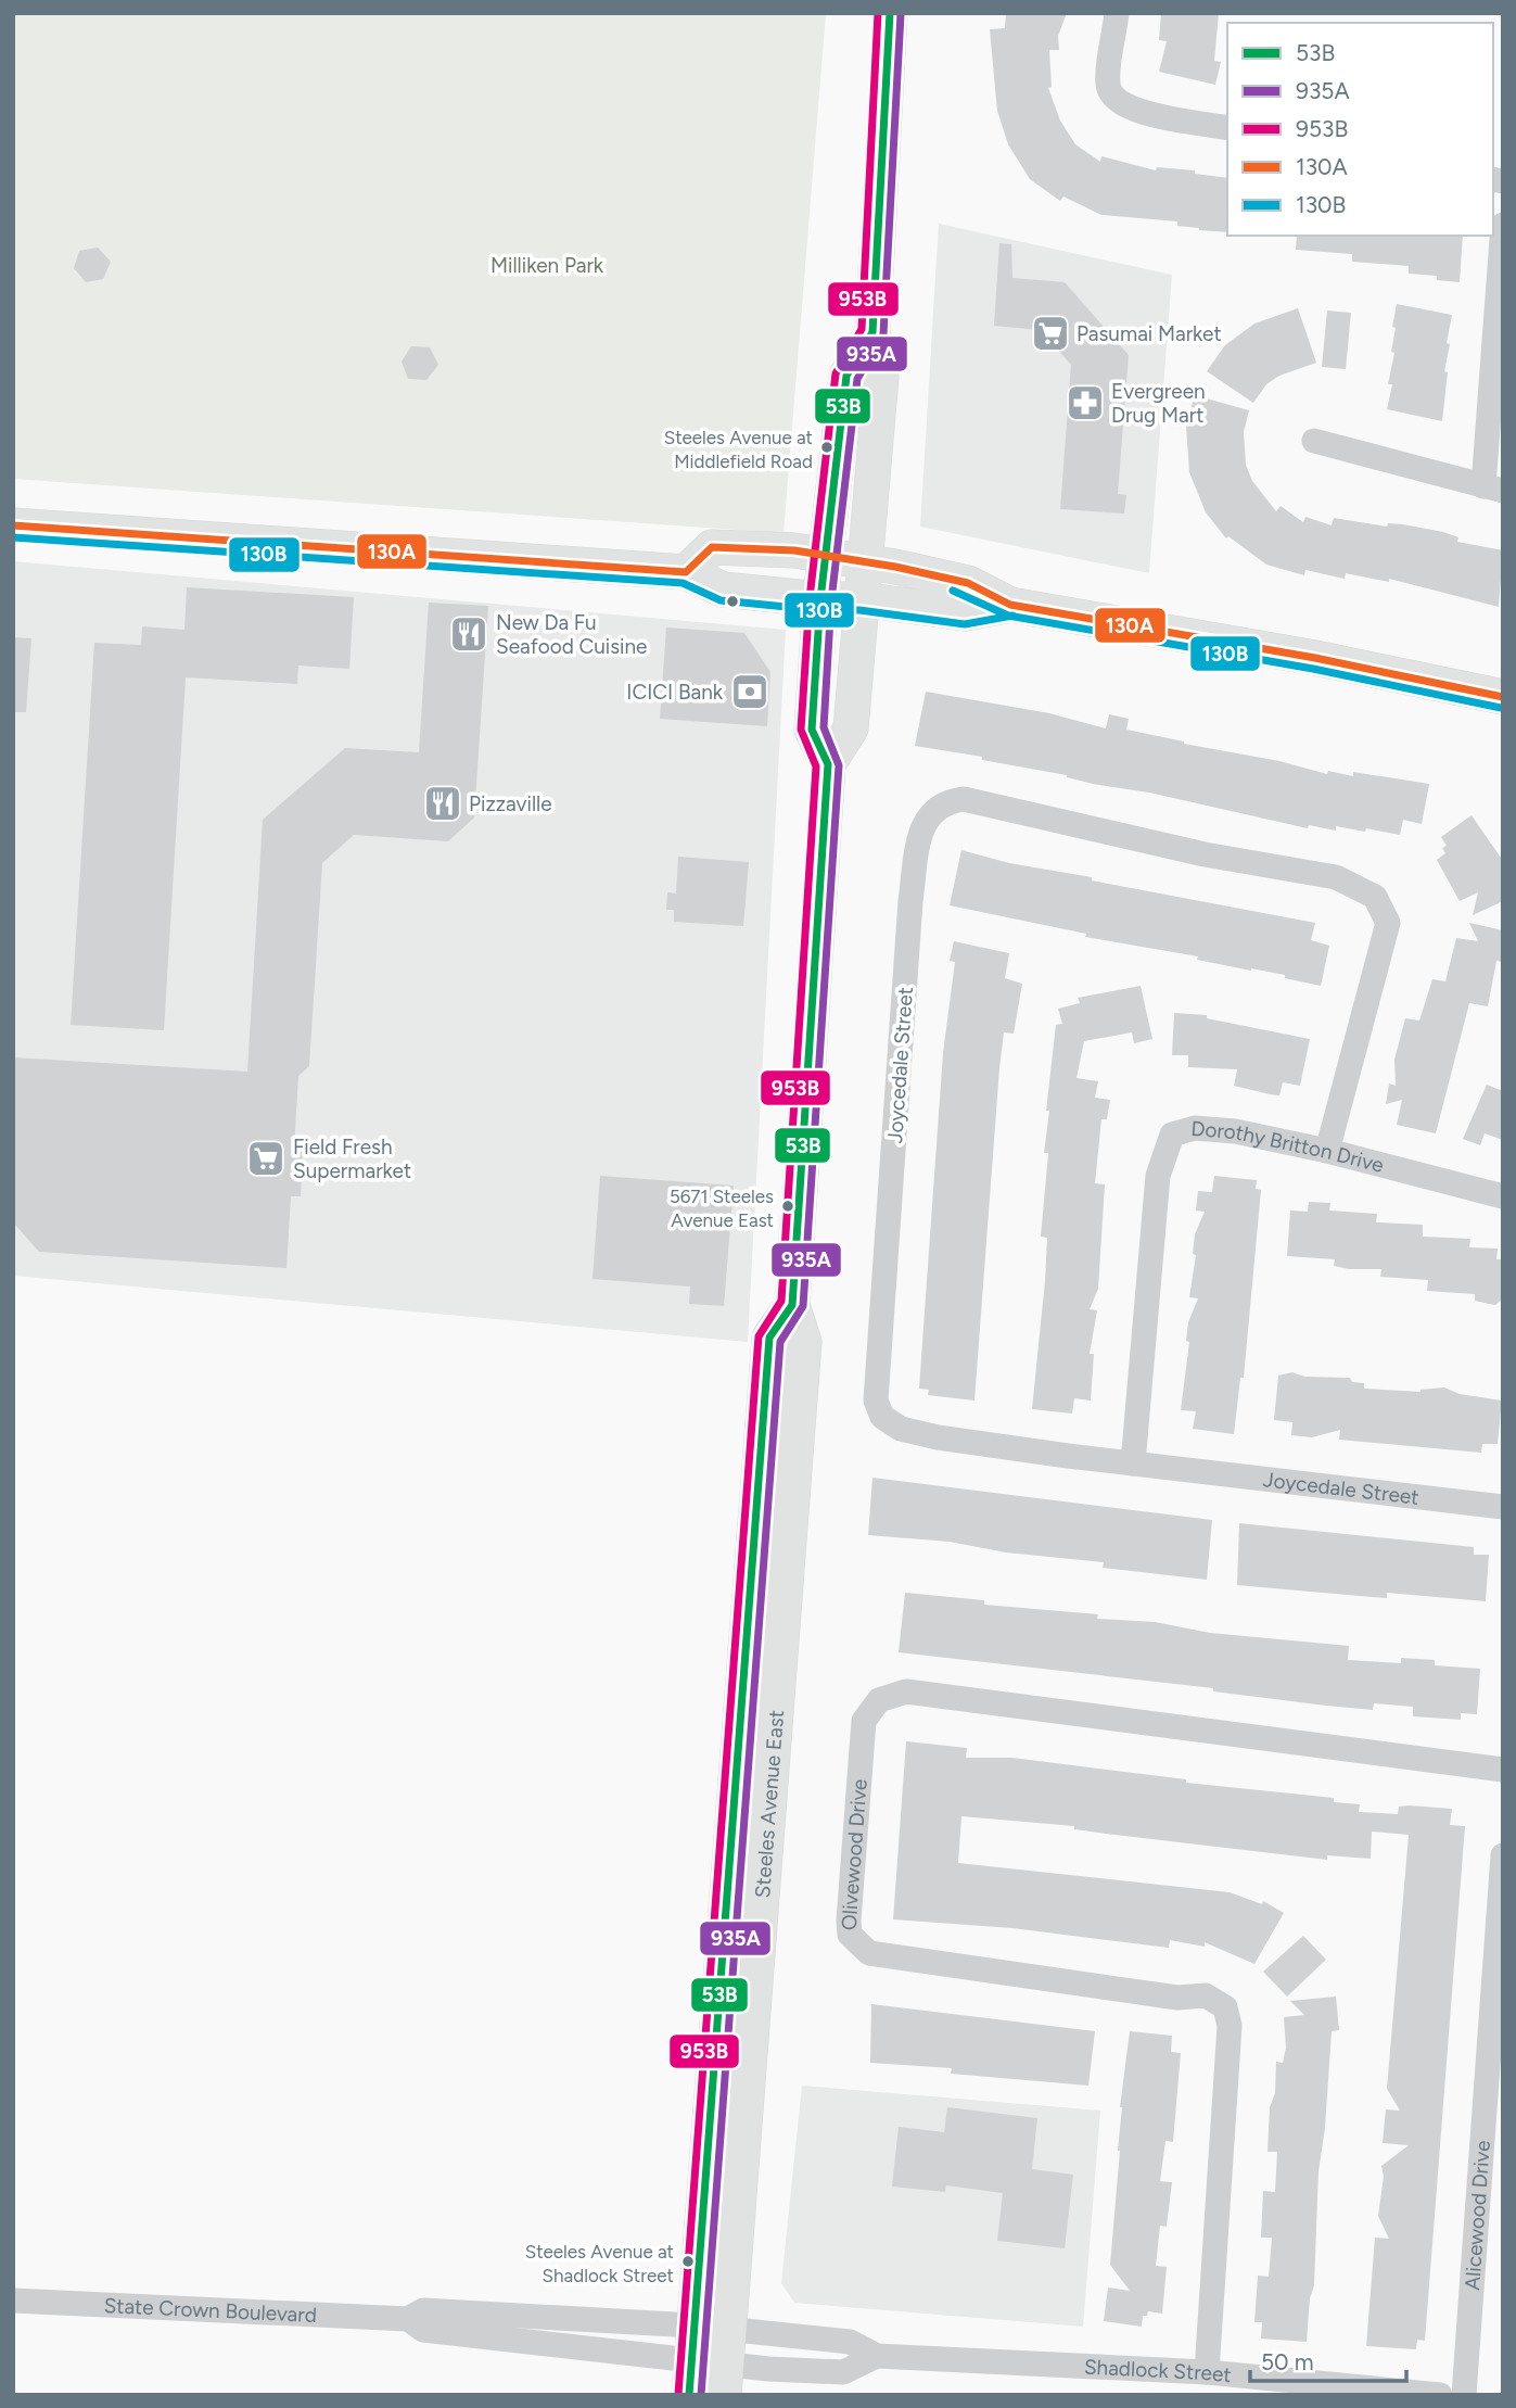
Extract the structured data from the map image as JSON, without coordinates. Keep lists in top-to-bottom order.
{
  "streets": {
    "main road": ["Steeles Avenue East"],
    "street": [
      "Joycedale Street",
      "Dorothy Britton Drive",
      "Olivewood Drive",
      "Alicewood Drive",
      "State Crown Boulevard",
      "Shadlock Street"
    ]
  },
  "crossings": [
    ["Joycedale Street", "Dorothy Britton Drive"],
    ["Steeles Avenue East", "State Crown Boulevard"],
    ["Steeles Avenue East", "Shadlock Street"],
    ["Olivewood Drive", "Shadlock Street"],
    ["State Crown Boulevard", "Shadlock Street"]
  ],
  "parks": ["Milliken Park"],
  "places": {
    "supermarket": ["Pasumai Market", "Field Fresh Supermarket"],
    "pharmacy": ["Evergreen Drug Mart"],
    "other": ["Steeles Avenue at Middlefield Road", "5671 Steeles Avenue East", "Steeles Avenue at Shadlock Street"],
    "restaurant": ["New Da Fu Seafood Cuisine", "Pizzaville"],
    "bank": ["ICICI Bank"]
  },
  "lines": [
    "transit line 53B",
    "transit line 953B",
    "transit line 935A",
    "transit line 130A",
    "transit line 130B"
  ],
  "legend": [
    "53B",
    "935A",
    "953B",
    "130A",
    "130B"
  ],
  "scale_bar": "50 m"
}
